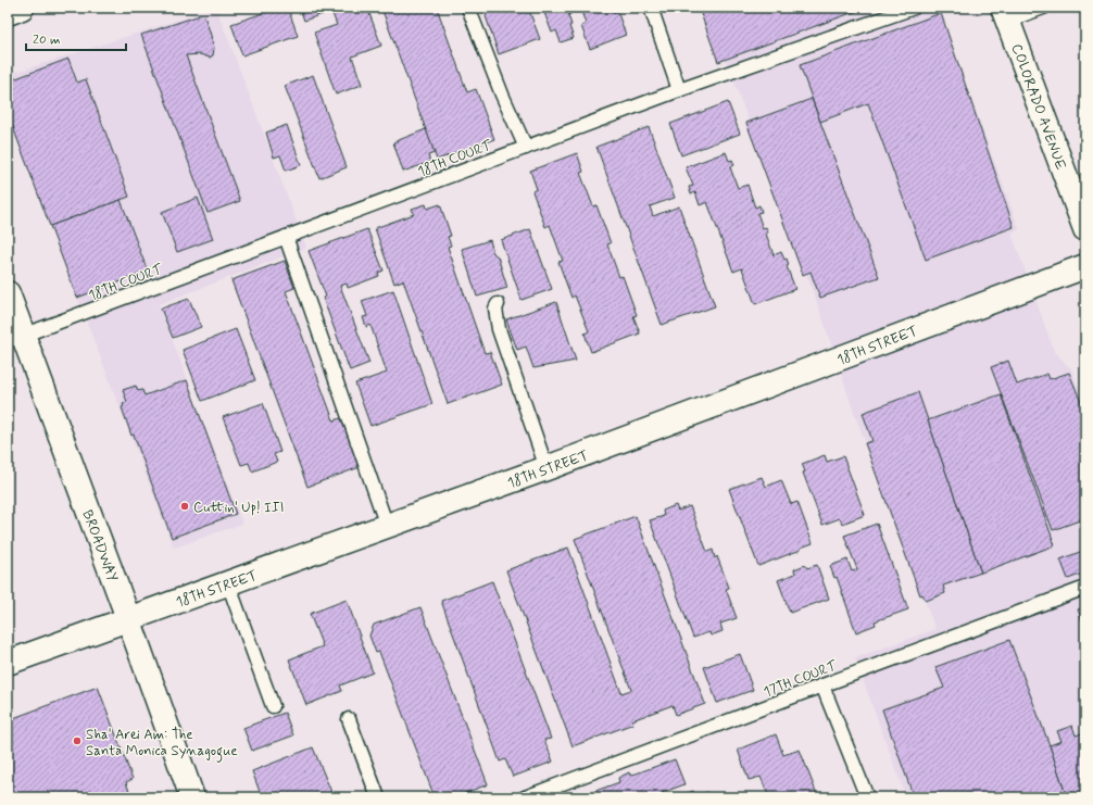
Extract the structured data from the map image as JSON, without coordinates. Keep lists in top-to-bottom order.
{
  "streets": {
    "street": ["COLORADO AVENUE", "18TH STREET", "BROADWAY"],
    "lane": ["18TH COURT", "17TH COURT"]
  },
  "crossings": [
    ["18TH COURT", "BROADWAY"],
    ["18TH STREET", "BROADWAY"]
  ],
  "places": ["Cuttin' Up! III", "Sha' Arei Am: The Santa Monica Synagogue"],
  "scale_bar": "20 m"
}
